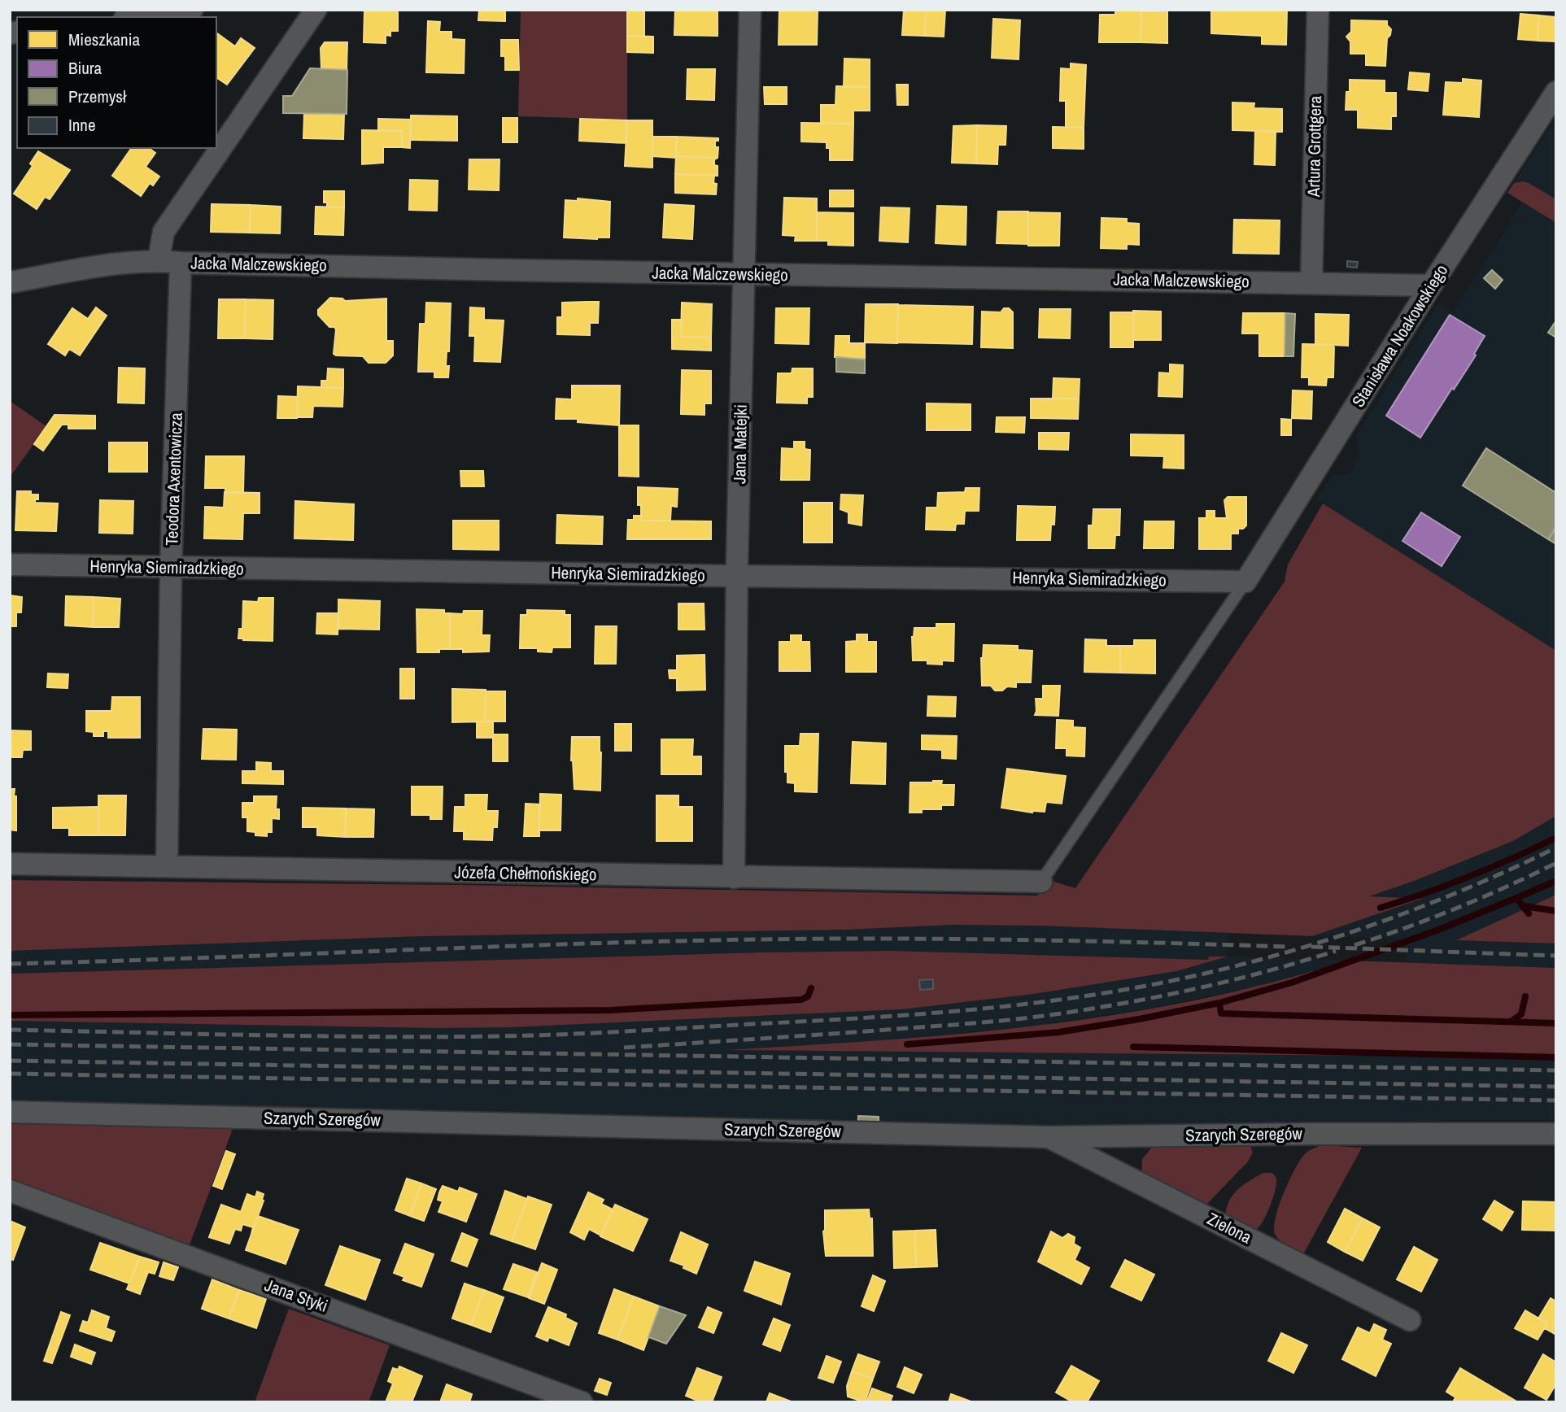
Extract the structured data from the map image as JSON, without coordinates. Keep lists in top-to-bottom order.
{
  "streets": {
    "street": [
      "Artura Grottgera",
      "Jacka Malczewskiego",
      "Stanisława Noakowskiego",
      "Jana Matejki",
      "Teodora Axentowicza",
      "Henryka Siemiradzkiego",
      "Józefa Chełmońskiego",
      "Szarych Szeregów",
      "Zielona",
      "Jana Styki"
    ]
  },
  "crossings": [
    ["Artura Grottgera", "Jacka Malczewskiego"],
    ["Jacka Malczewskiego", "Stanisława Noakowskiego"],
    ["Jacka Malczewskiego", "Jana Matejki"],
    ["Jacka Malczewskiego", "Teodora Axentowicza"],
    ["Stanisława Noakowskiego", "Henryka Siemiradzkiego"],
    ["Jana Matejki", "Henryka Siemiradzkiego"],
    ["Jana Matejki", "Józefa Chełmońskiego"],
    ["Teodora Axentowicza", "Henryka Siemiradzkiego"],
    ["Teodora Axentowicza", "Józefa Chełmońskiego"],
    ["Szarych Szeregów", "Zielona"]
  ],
  "legend": [
    "Mieszkania",
    "Biura",
    "Przemysł",
    "Inne"
  ]
}
